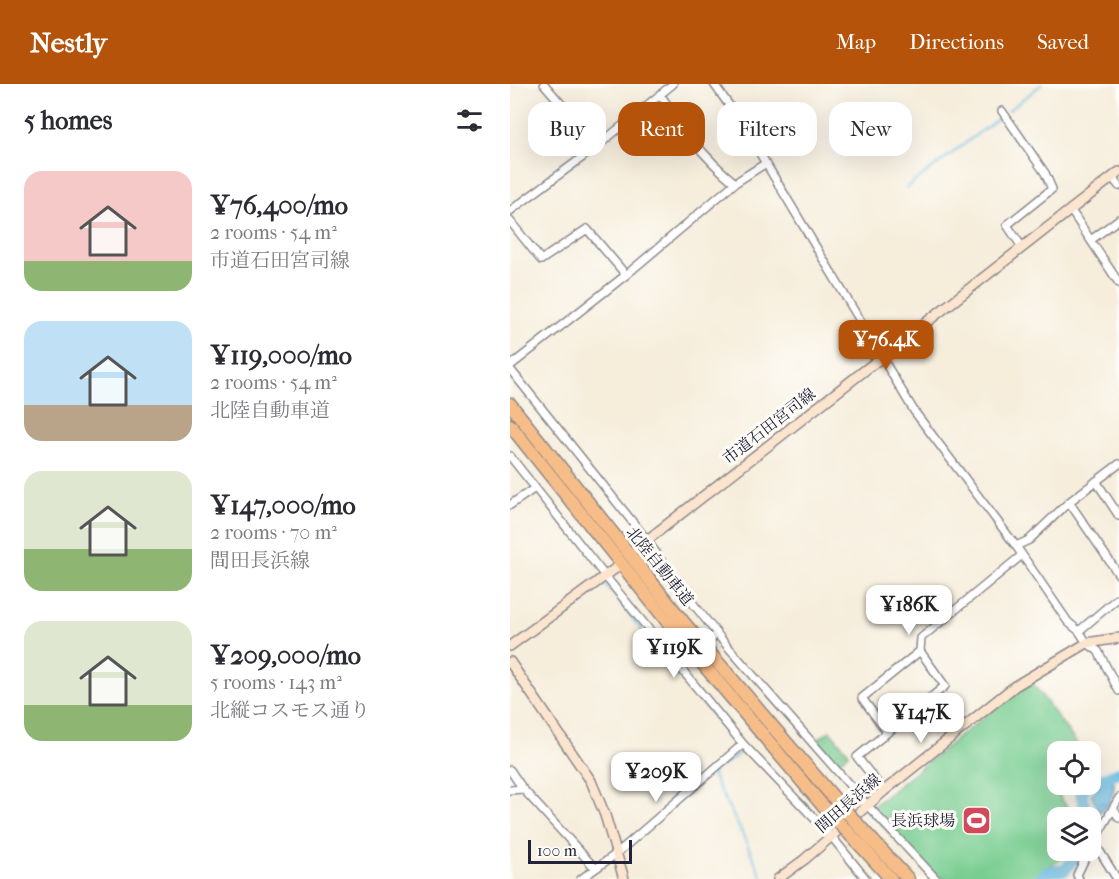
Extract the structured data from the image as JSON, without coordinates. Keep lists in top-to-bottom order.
{
  "streets": {
    "highway": ["北陸自動車道"],
    "street": ["市道石田宮司線", "間田長浜線"]
  },
  "places": {
    "sports": ["長浜球場"]
  },
  "scale_bar": "100 m",
  "page": {
    "header": "Nestly",
    "nav": ["Map", "Directions", "Saved"],
    "heading": "5 homes",
    "chip": [
      "Buy",
      "Rent",
      "Filters",
      "New"
    ],
    "list": [
      {
        "name": "¥76,400/mo",
        "note": "2 rooms · 54 m² · 市道石田宮司線"
      },
      {
        "name": "¥119,000/mo",
        "note": "2 rooms · 54 m² · 北陸自動車道"
      },
      {
        "name": "¥147,000/mo",
        "note": "2 rooms · 70 m² · 間田長浜線"
      },
      {
        "name": "¥209,000/mo",
        "note": "5 rooms · 143 m² · 北縦コスモス通り"
      }
    ],
    "price": [
      "¥76.4K",
      "¥186K",
      "¥119K",
      "¥147K",
      "¥209K"
    ],
    "scale": "100 m"
  }
}
